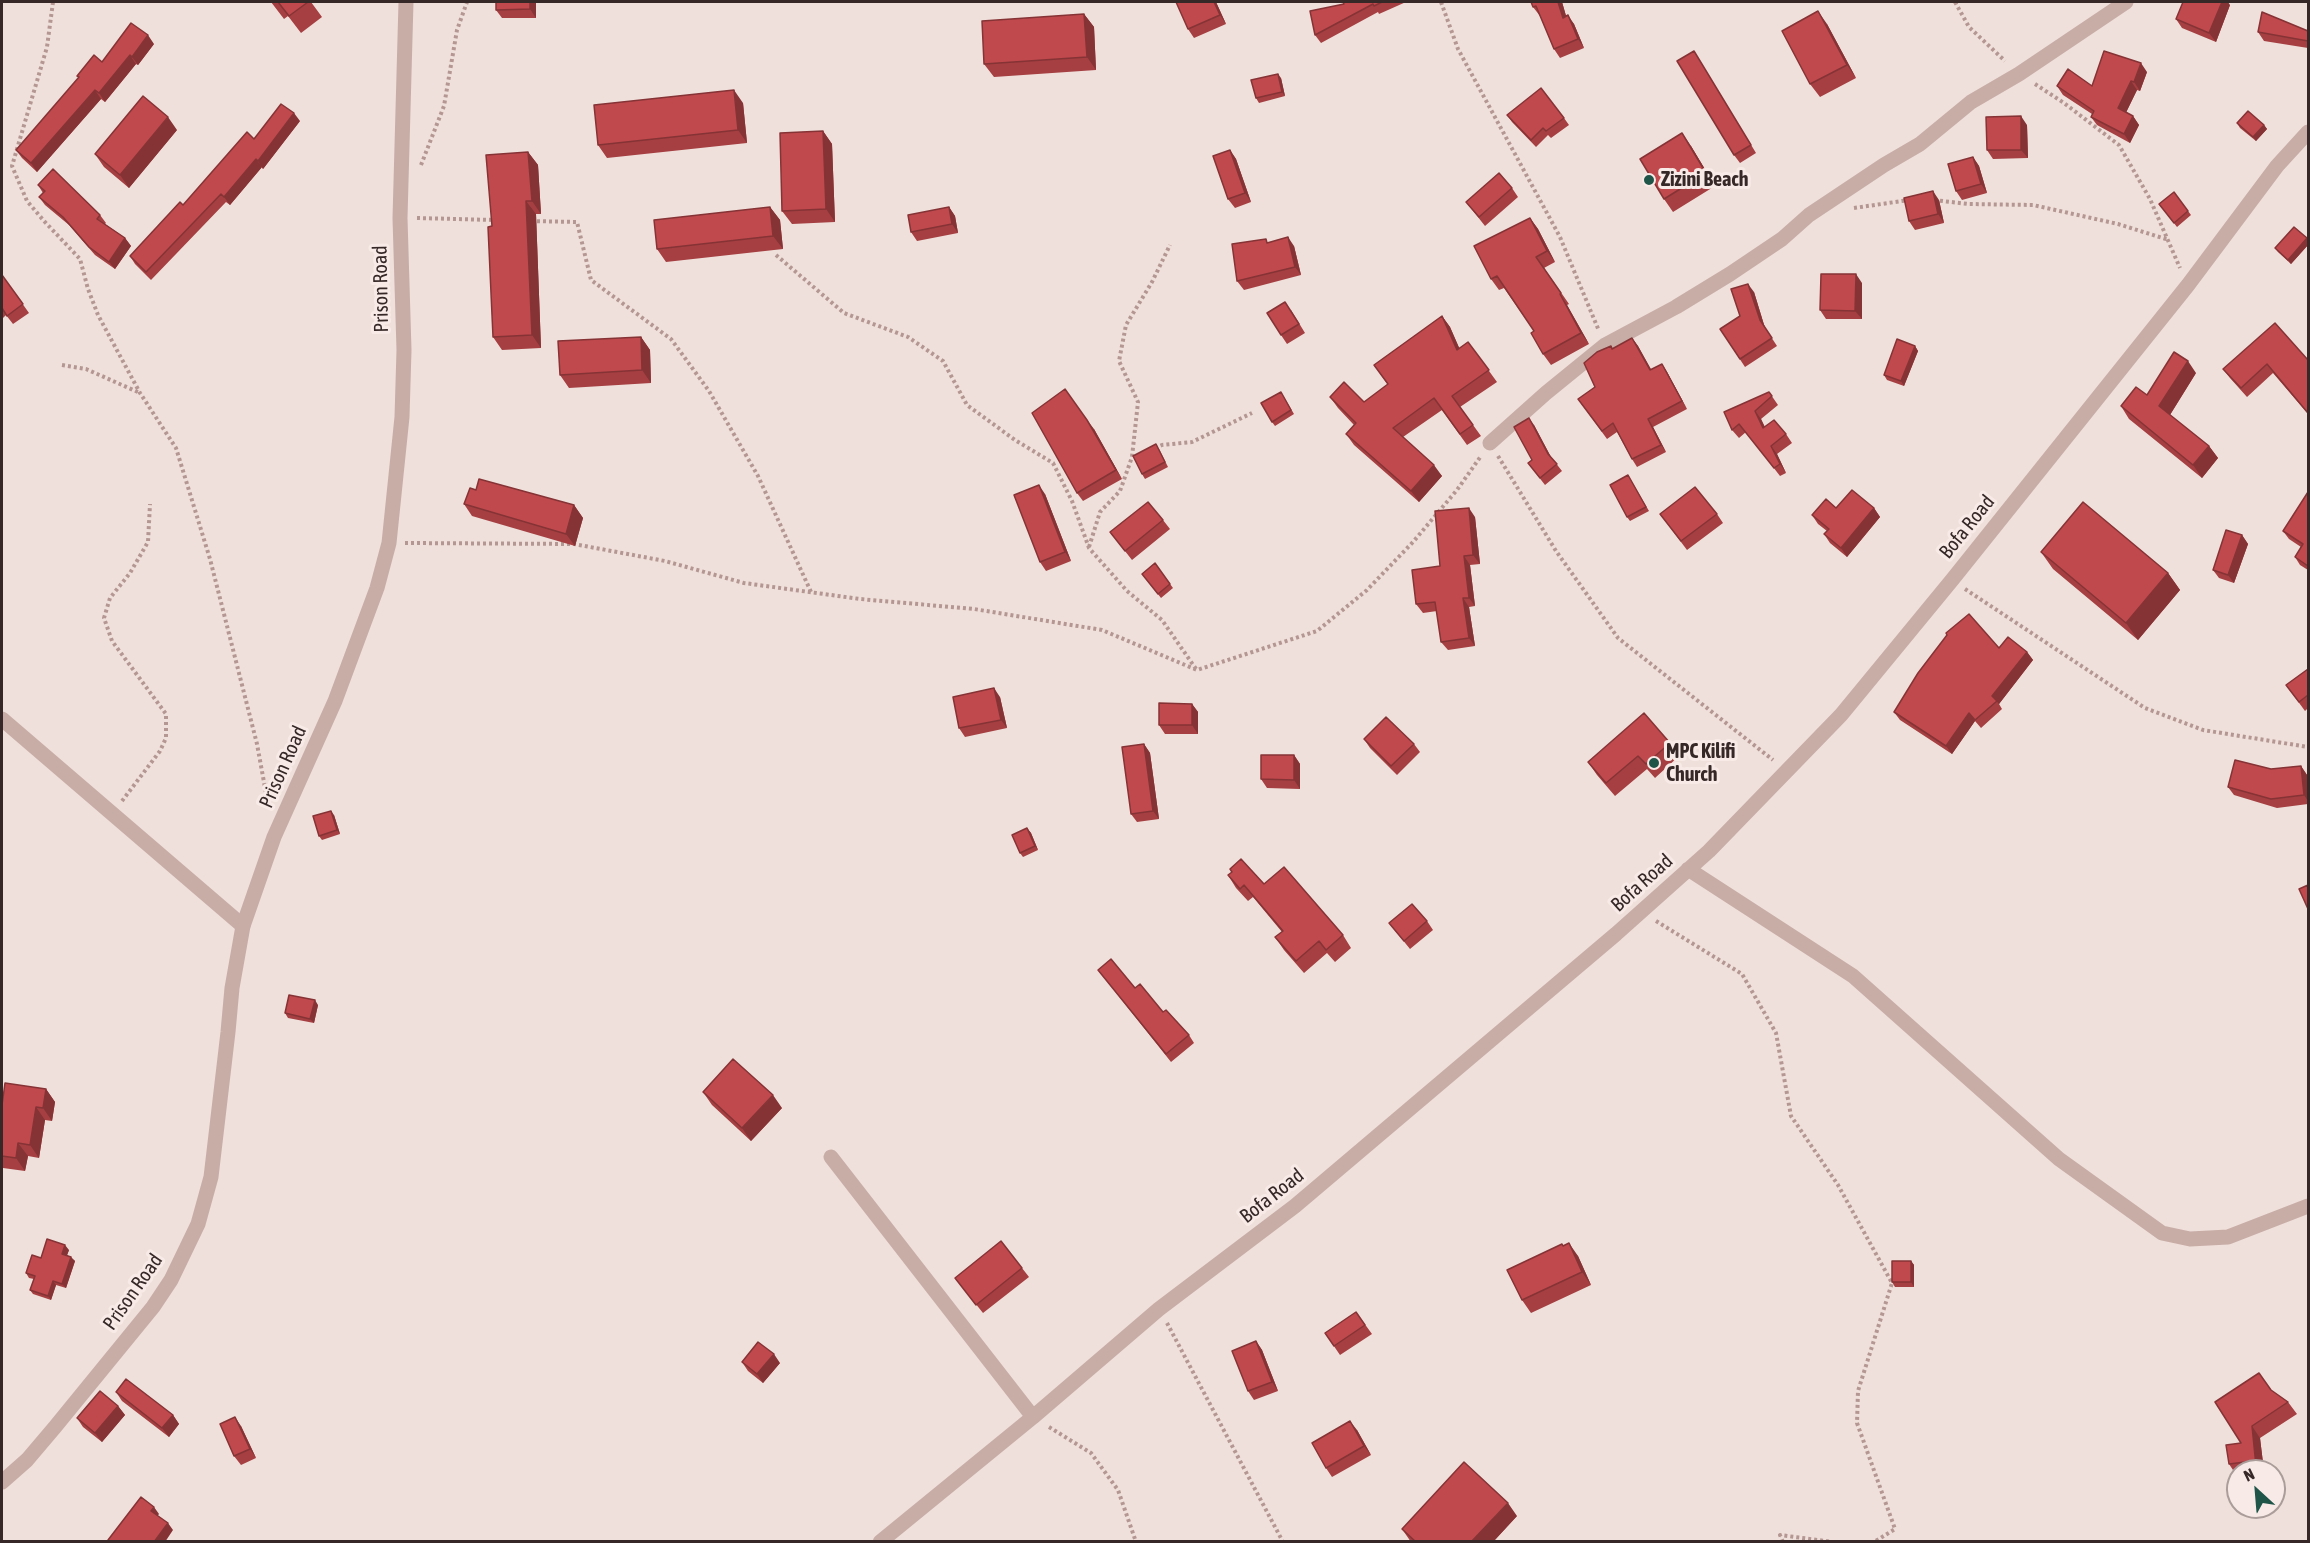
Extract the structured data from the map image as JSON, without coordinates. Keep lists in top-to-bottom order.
{
  "streets": {
    "street": ["Prison Road", "Bofa Road"]
  },
  "places": ["Zizini Beach", "MPC Kilifi Church"],
  "north": "top left"
}
